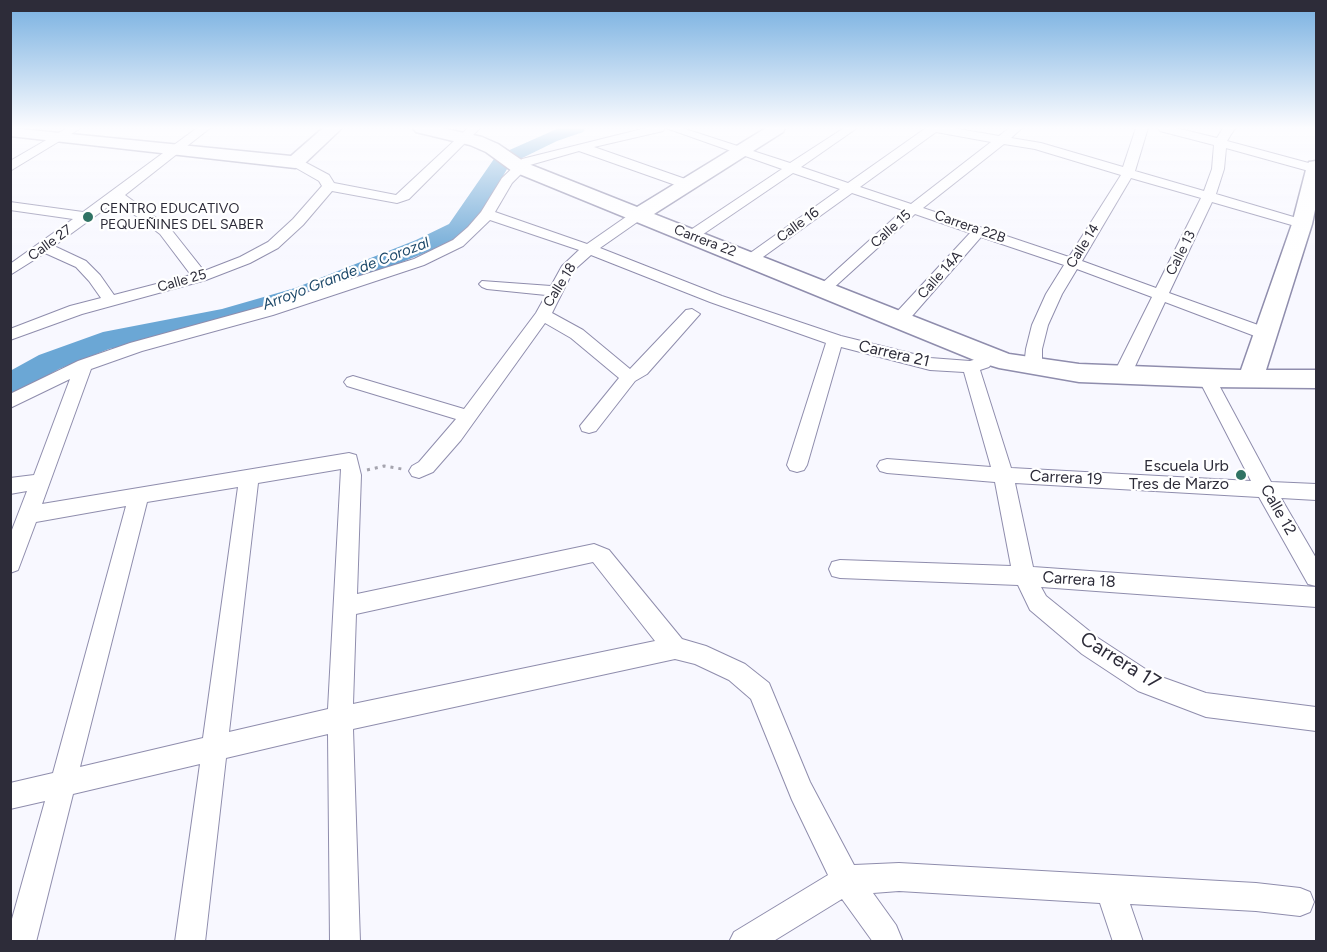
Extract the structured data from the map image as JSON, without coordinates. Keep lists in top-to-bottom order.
{
  "streets": {
    "street": [
      "Calle 16",
      "Carrera 22B",
      "Calle 15",
      "Carrera 22",
      "Calle 27",
      "Calle 14",
      "Calle 13",
      "Calle 14A",
      "Calle 25",
      "Calle 18",
      "Carrera 21",
      "Carrera 19",
      "Calle 12",
      "Carrera 18",
      "Carrera 17"
    ]
  },
  "crossings": [
    ["Calle 16", "Carrera 22B"],
    ["Calle 16", "Carrera 22"],
    ["Carrera 22B", "Calle 15"],
    ["Carrera 22B", "Calle 14"],
    ["Carrera 22B", "Calle 13"],
    ["Carrera 22B", "Calle 14A"],
    ["Calle 15", "Carrera 22"],
    ["Carrera 22", "Calle 14A"],
    ["Carrera 22", "Calle 18"],
    ["Carrera 22", "Carrera 21"],
    ["Calle 14", "Carrera 21"],
    ["Calle 13", "Carrera 21"],
    ["Calle 18", "Carrera 21"],
    ["Carrera 21", "Calle 12"],
    ["Carrera 19", "Calle 12"],
    ["Carrera 18", "Carrera 17"]
  ],
  "water": ["Arroyo Grande de Corozal"],
  "places": ["CENTRO EDUCATIVO PEQUEÑINES DEL SABER", "Escuela Urb Tres de Marzo"]
}
